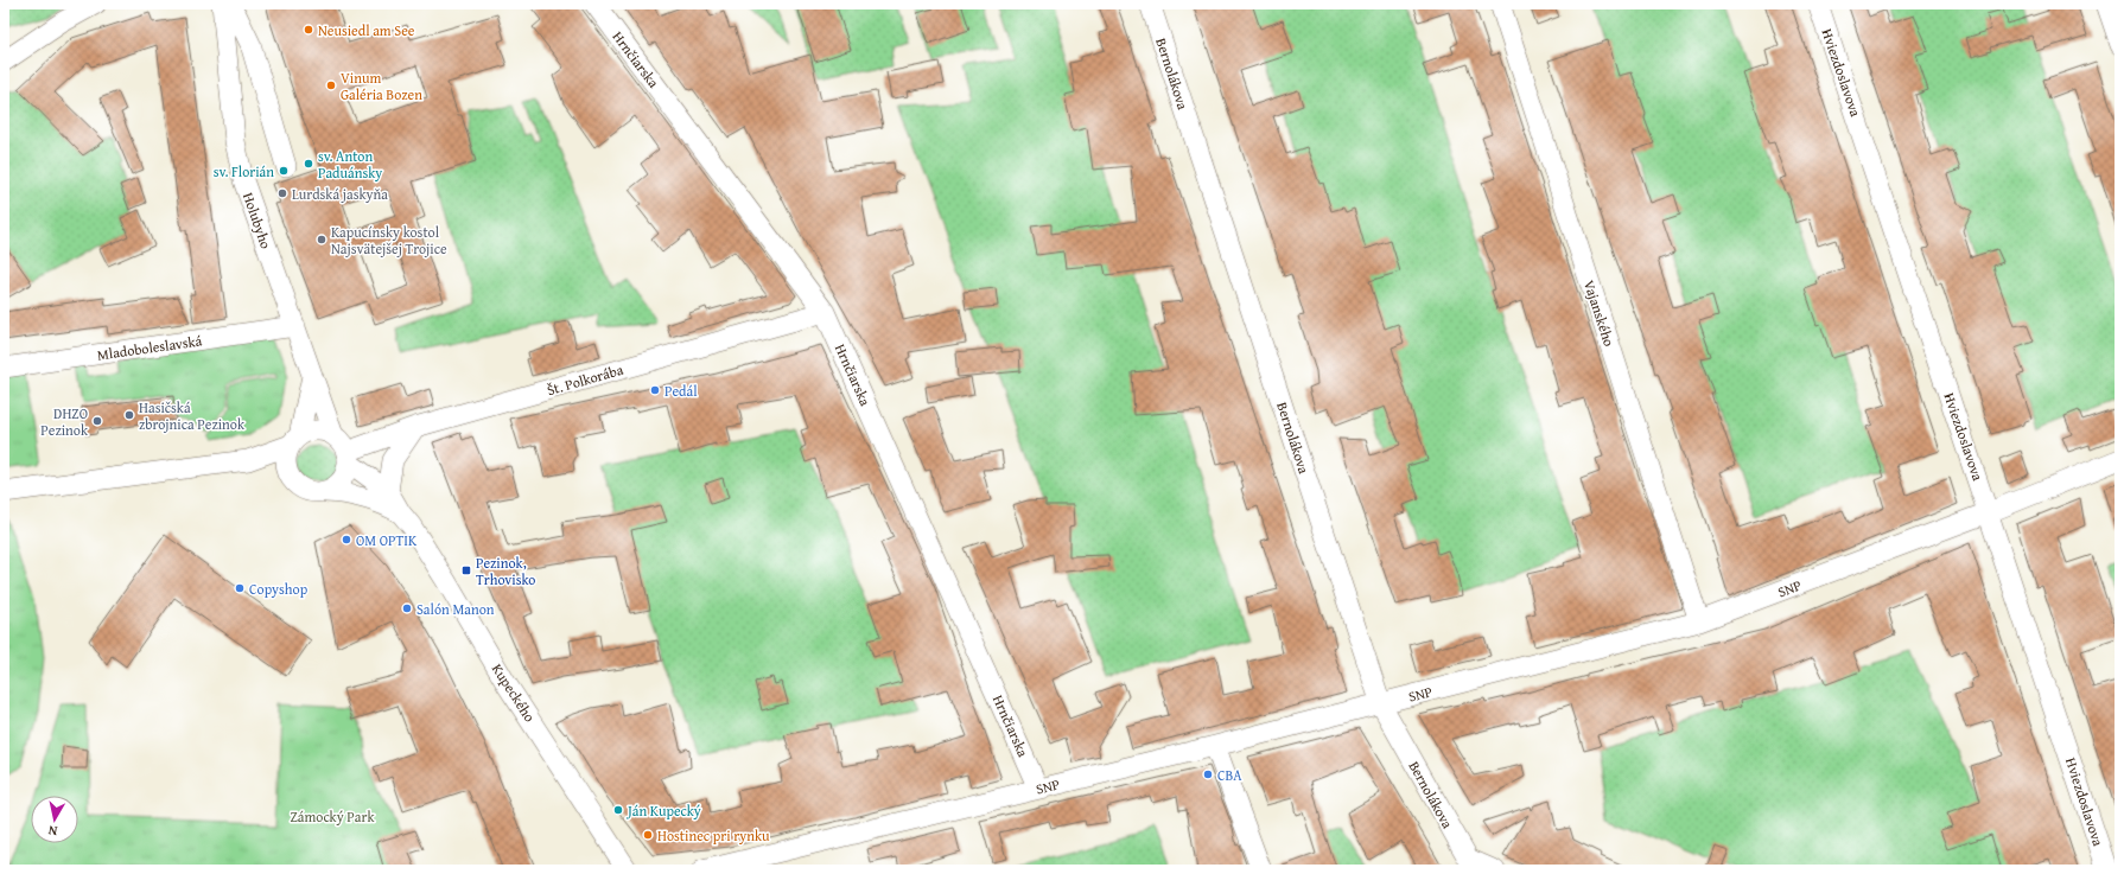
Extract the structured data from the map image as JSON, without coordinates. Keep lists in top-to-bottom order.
{
  "streets": {
    "street": [
      "Hrnčiarska",
      "Hviezdoslavova",
      "Bernolákova",
      "Holubyho",
      "Vajanského",
      "Mladoboleslavská",
      "Št. Polkorába",
      "SNP",
      "Kupeckého"
    ]
  },
  "crossings": [
    ["Hrnčiarska", "Št. Polkorába"],
    ["Hrnčiarska", "SNP"],
    ["Hviezdoslavova", "SNP"],
    ["Bernolákova", "SNP"],
    ["Holubyho", "Mladoboleslavská"],
    ["Holubyho", "Št. Polkorába"],
    ["Holubyho", "Kupeckého"],
    ["Vajanského", "SNP"],
    ["Št. Polkorába", "Kupeckého"]
  ],
  "parks": ["Zámocký Park"],
  "places": {
    "other": [
      "Neusiedl am See",
      "Vinum Galéria Bozen",
      "sv. Anton Paduánsky",
      "sv. Florián",
      "Lurdská jaskyňa",
      "Kapucínsky kostol Najsvätejšej Trojice",
      "Pedál",
      "Hasičská zbrojnica Pezinok",
      "DHZO Pezinok",
      "OM OPTIK",
      "Copyshop",
      "Salón Manon",
      "CBA",
      "Ján Kupecký",
      "Hostinec pri rynku"
    ],
    "transit": ["Pezinok, Trhovisko"]
  },
  "north": "bottom"
}
